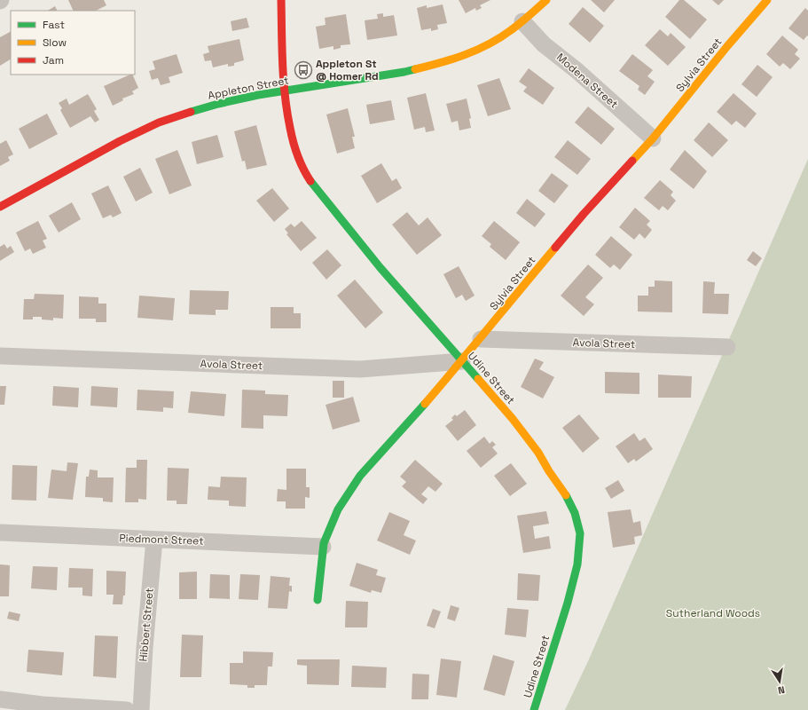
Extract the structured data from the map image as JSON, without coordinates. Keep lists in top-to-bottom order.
{
  "streets": {
    "street": [
      "Sylvia Street",
      "Modena Street",
      "Appleton Street",
      "Avola Street",
      "Udine Street",
      "Piedmont Street",
      "Hibbert Street"
    ]
  },
  "crossings": [
    ["Sylvia Street", "Modena Street"],
    ["Sylvia Street", "Avola Street"],
    ["Sylvia Street", "Udine Street"],
    ["Sylvia Street", "Piedmont Street"],
    ["Modena Street", "Appleton Street"],
    ["Appleton Street", "Udine Street"],
    ["Avola Street", "Udine Street"],
    ["Piedmont Street", "Hibbert Street"]
  ],
  "parks": ["Sutherland Woods"],
  "places": {
    "bus stop": ["Appleton St @ Homer Rd"]
  },
  "legend": ["Fast", "Slow", "Jam"],
  "north": "bottom"
}
